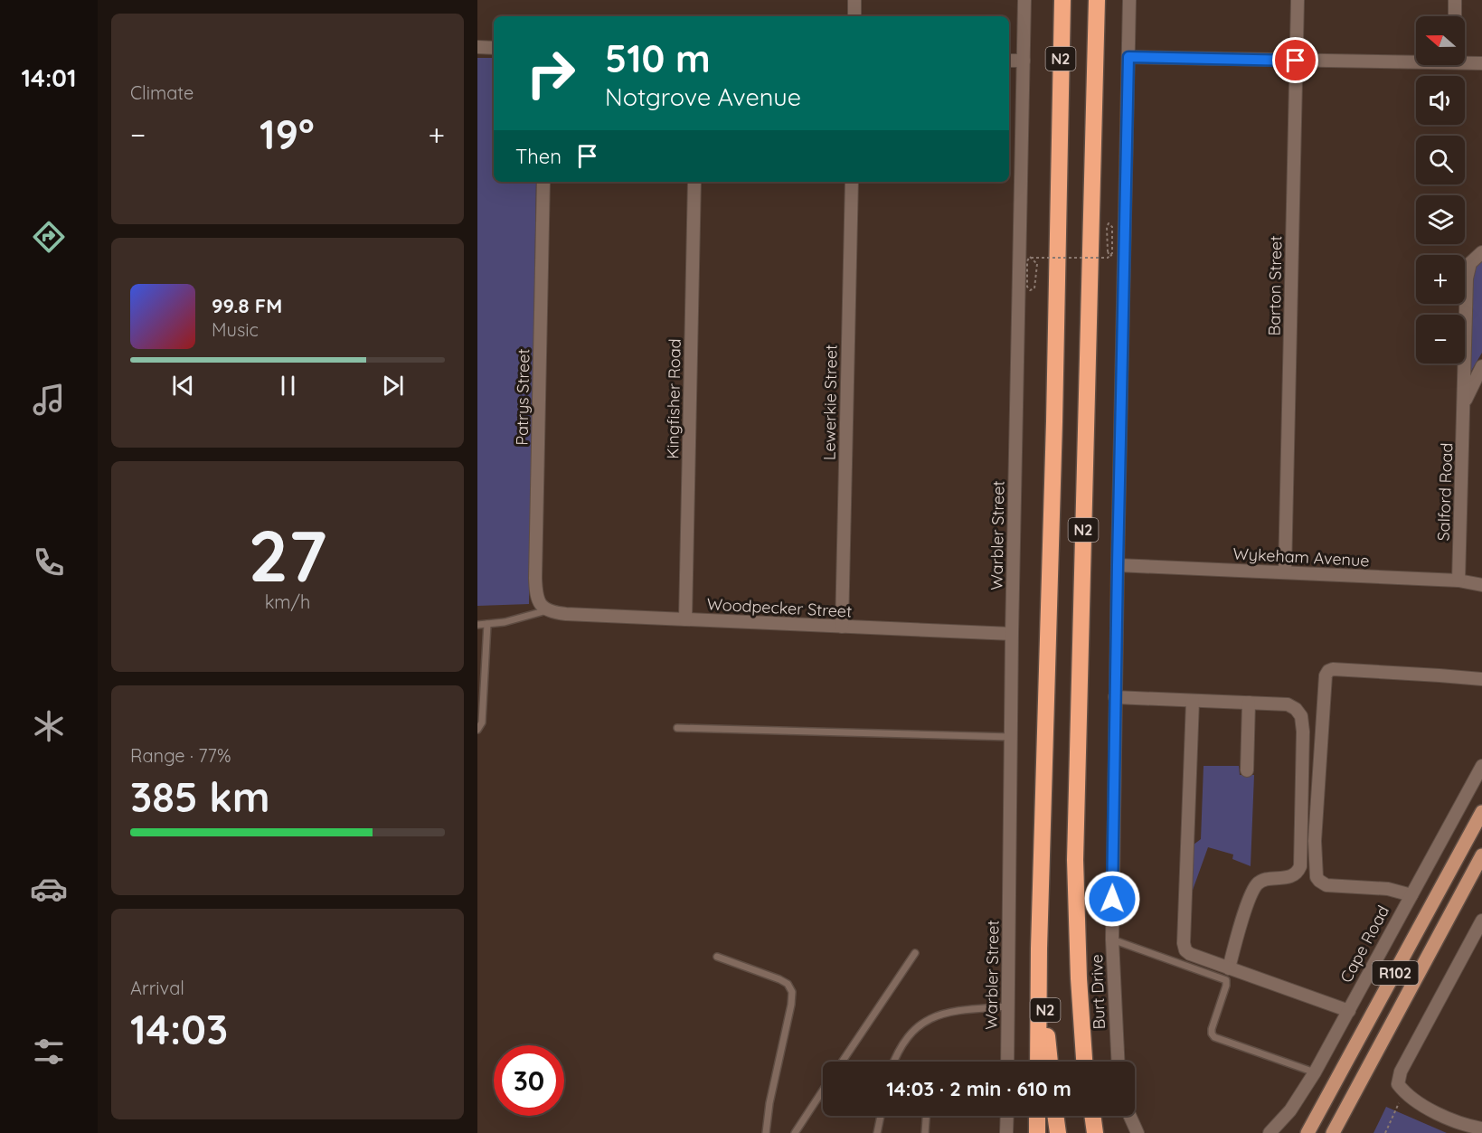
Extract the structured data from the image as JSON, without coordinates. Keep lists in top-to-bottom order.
{
  "streets": {
    "highway": ["N2"],
    "main road": ["R102"],
    "street": [
      "Barton Street",
      "Patrys Street",
      "Kingfisher Road",
      "Lewerkie Street",
      "Salford Road",
      "Warbler Street",
      "Wykeham Avenue",
      "Woodpecker Street",
      "Cape Road",
      "Burt Drive"
    ]
  },
  "crossings": [
    ["Barton Street", "Wykeham Avenue"],
    ["Patrys Street", "Woodpecker Street"],
    ["Kingfisher Road", "Woodpecker Street"],
    ["Lewerkie Street", "Woodpecker Street"],
    ["Salford Road", "Wykeham Avenue"],
    ["Warbler Street", "Woodpecker Street"],
    ["Wykeham Avenue", "Burt Drive"]
  ],
  "north": "left",
  "page": {
    "tabs": "14:01",
    "tile": [
      "Climate",
      ["27", "km/h"],
      ["Range · 77%", "385 km"],
      ["Arrival", "14:03"]
    ],
    "map_buttons": ["+", "−"],
    "turn": ["510 m", "Notgrove Avenue"],
    "heat": ["−", "19°", "+"],
    "then": "Then",
    "song": ["99.8 FM", "Music"],
    "limit": "30",
    "trip": "14:03 · 2 min · 610 m"
  }
}
